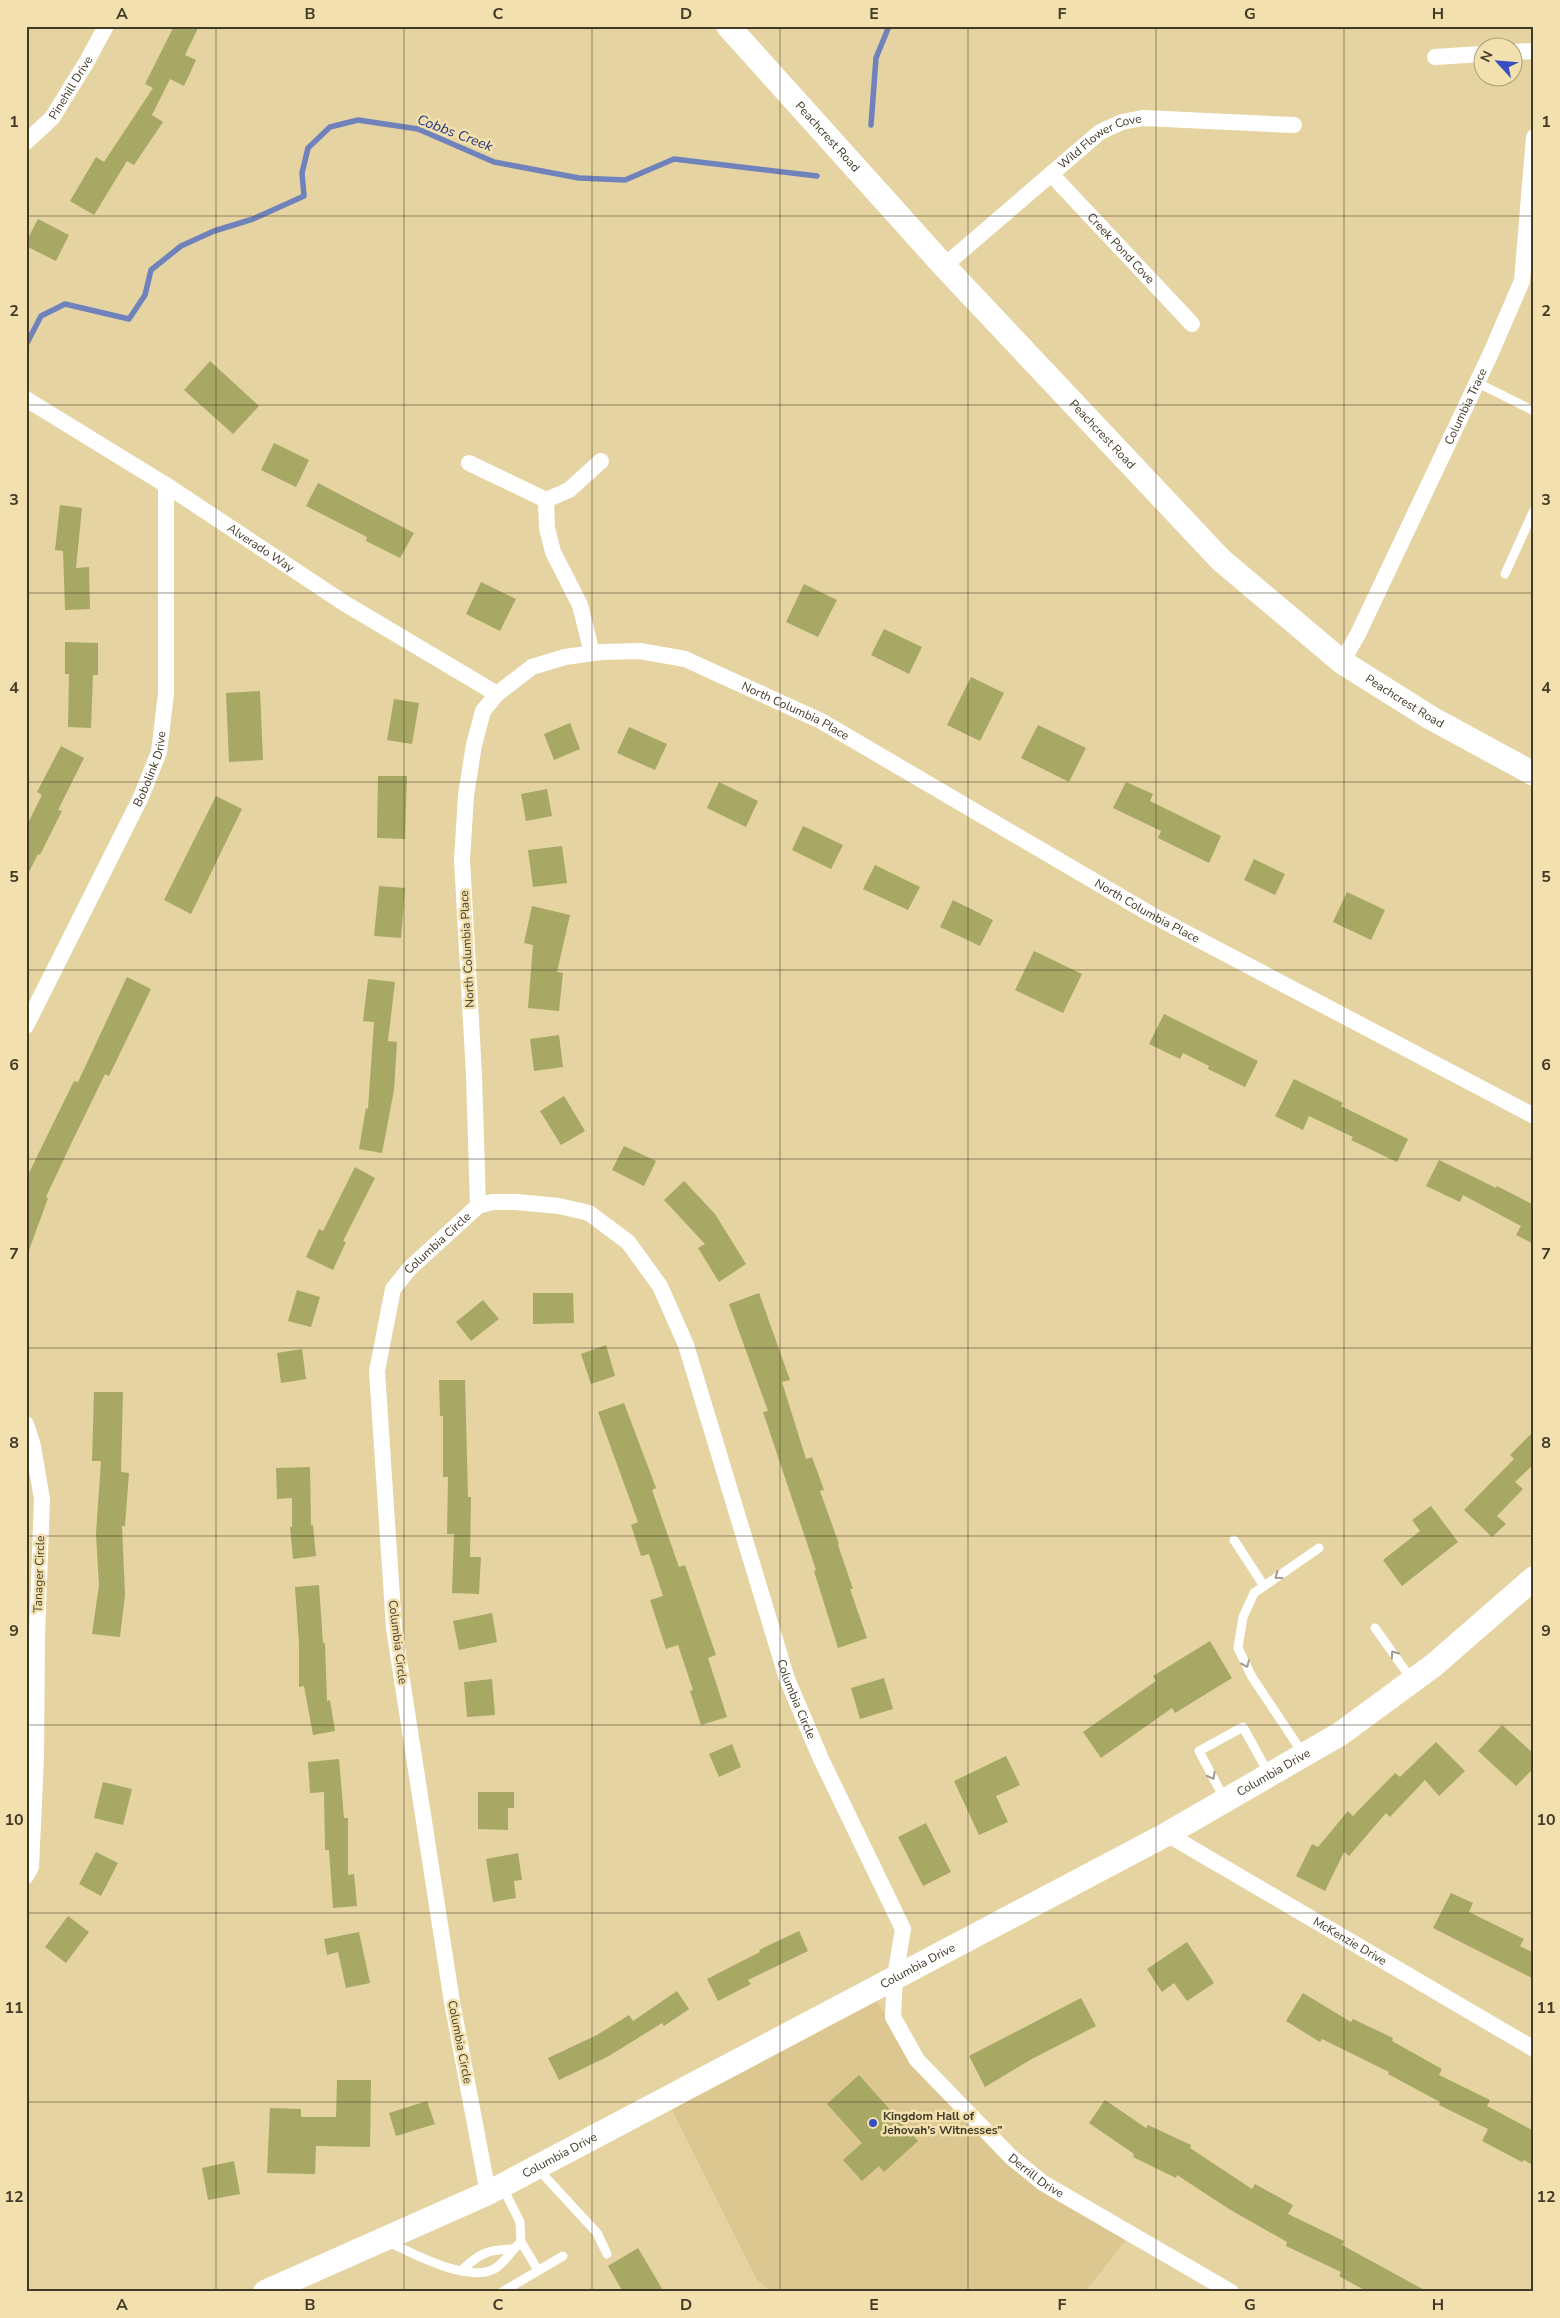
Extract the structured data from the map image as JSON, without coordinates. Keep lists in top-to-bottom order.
{
  "streets": {
    "main road": ["Peachcrest Road", "Columbia Drive"],
    "street": [
      "Pinehill Drive",
      "Wild Flower Cove",
      "Creek Pond Cove",
      "Columbia Trace",
      "Alverado Way",
      "North Columbia Place",
      "Bobolink Drive",
      "Columbia Circle",
      "Tanager Circle",
      "McKenzie Drive",
      "Derrill Drive"
    ]
  },
  "crossings": [
    ["Peachcrest Road", "Wild Flower Cove"],
    ["Peachcrest Road", "Columbia Trace"],
    ["Wild Flower Cove", "Creek Pond Cove"],
    ["Alverado Way", "North Columbia Place"],
    ["Alverado Way", "Bobolink Drive"],
    ["North Columbia Place", "Columbia Circle"],
    ["Columbia Circle", "Columbia Drive"],
    ["Columbia Circle", "Derrill Drive"],
    ["Columbia Drive", "McKenzie Drive"],
    ["Columbia Drive", "Derrill Drive"]
  ],
  "water": ["Cobbs Creek"],
  "places": ["Kingdom Hall of Jehovah’s Witnesses”"],
  "north": "top left",
  "grid": {
    "columns": [
      "A",
      "B",
      "C",
      "D",
      "E",
      "F",
      "G",
      "H"
    ],
    "rows": [
      "1",
      "2",
      "3",
      "4",
      "5",
      "6",
      "7",
      "8",
      "9",
      "10",
      "11",
      "12"
    ]
  }
}
